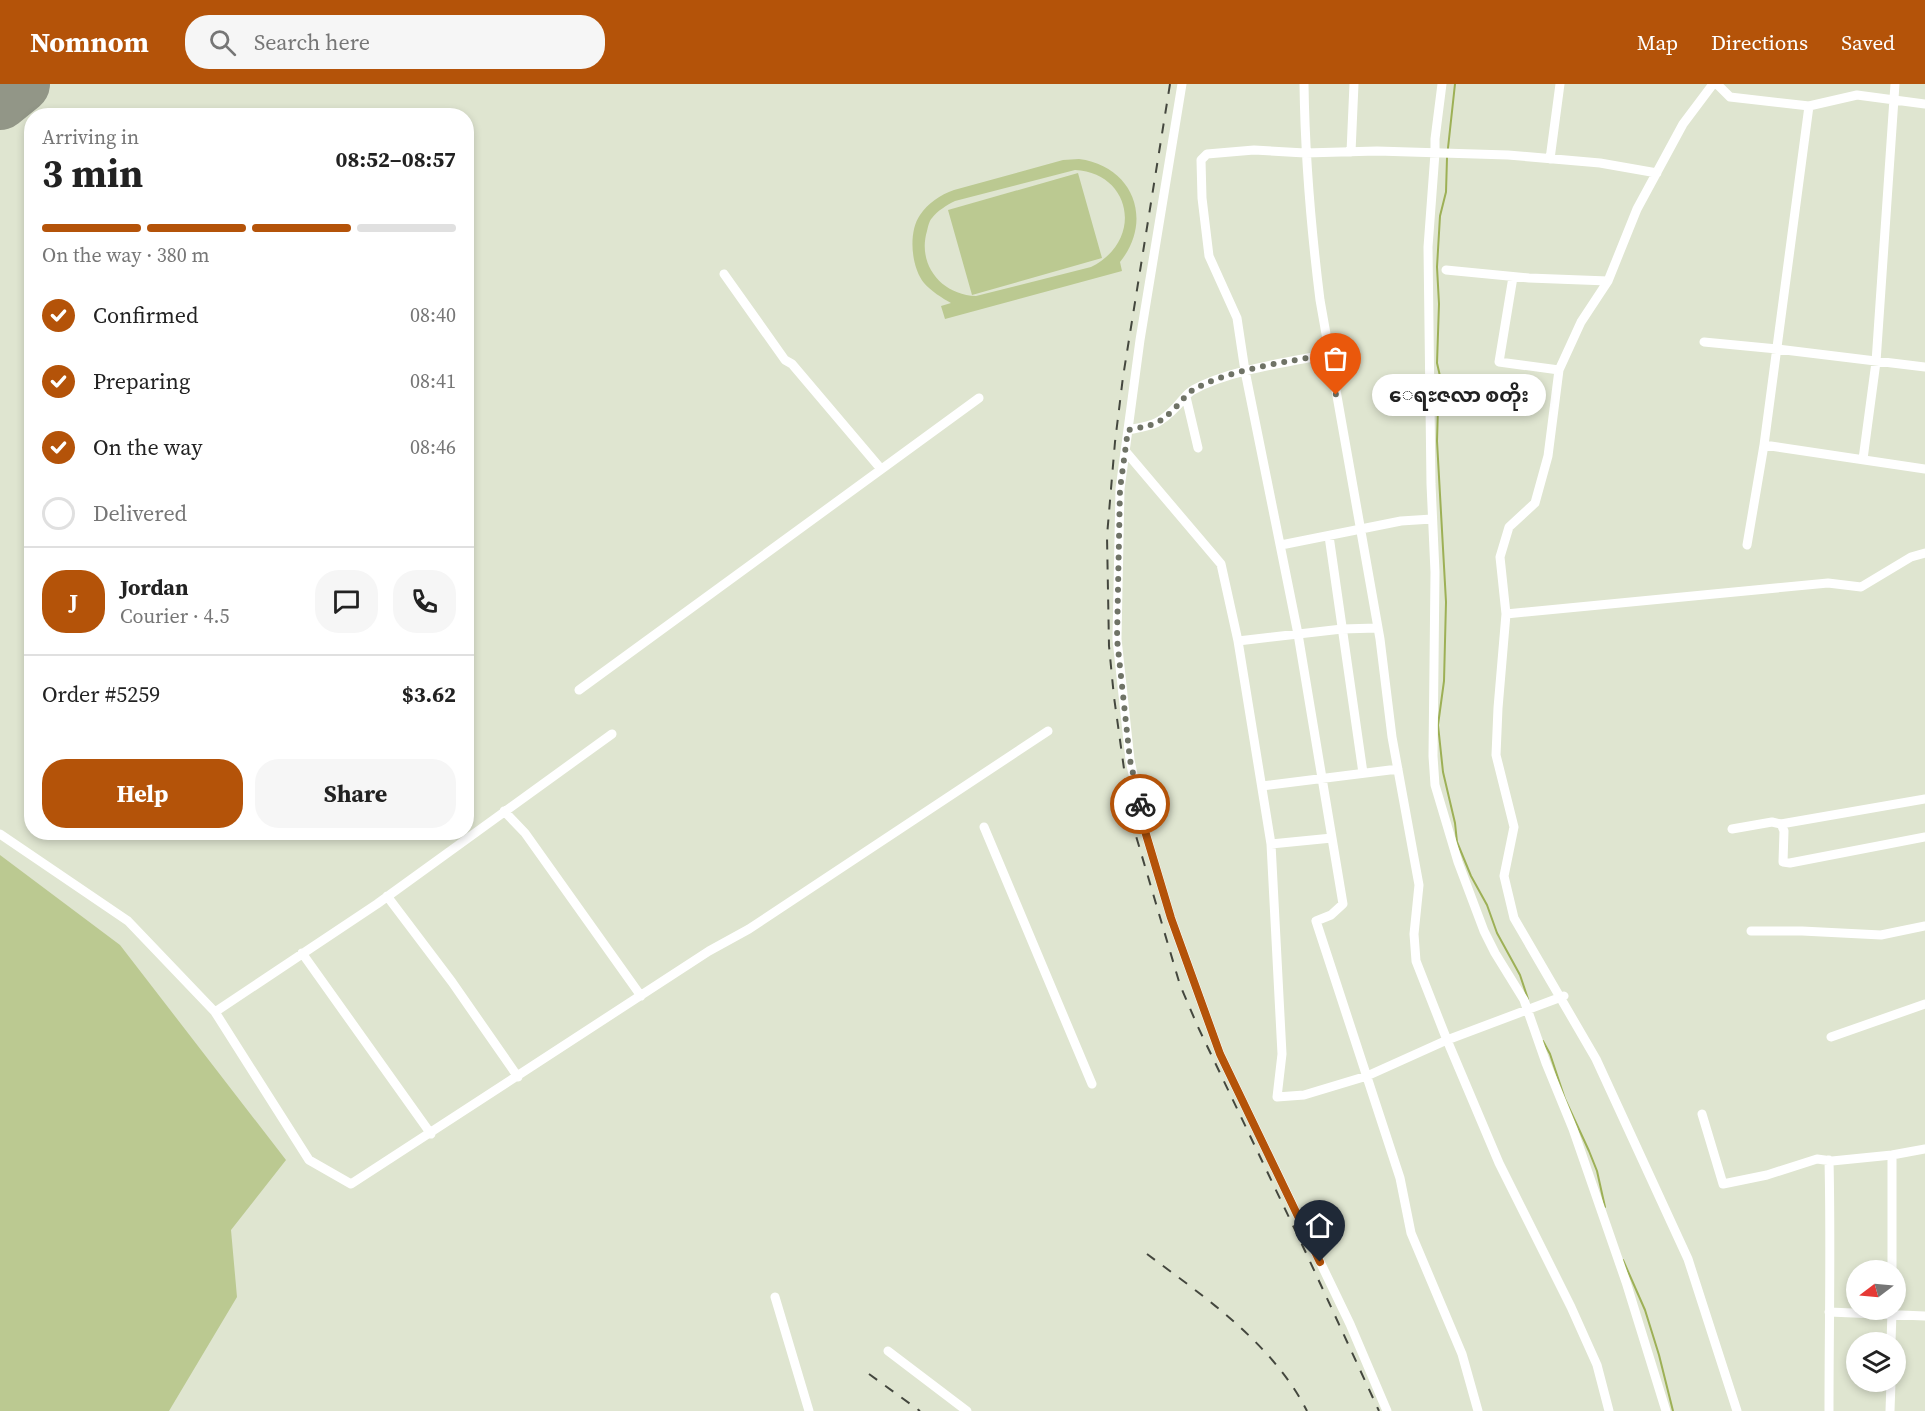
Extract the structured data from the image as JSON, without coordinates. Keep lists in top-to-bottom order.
{
  "places": ["ေရႊဇလာ စတိုး"],
  "north": "left",
  "page": {
    "header": "Nomnom",
    "search": "Search here",
    "nav": ["Map", "Directions", "Saved"],
    "heading": ["3 min", "Arriving in", "08:52–08:57"],
    "panel": [
      "Jordan",
      "Courier · 4.5",
      "Order #5259",
      "$3.62"
    ],
    "bar": "On the way · 380 m",
    "list": [
      ["Confirmed", "08:40"],
      ["Preparing", "08:41"],
      ["On the way", "08:46"],
      "Delivered"
    ],
    "bubble": "ေရႊဇလာ စတိုး",
    "round": "J",
    "buttons": ["Help", "Share"]
  }
}
